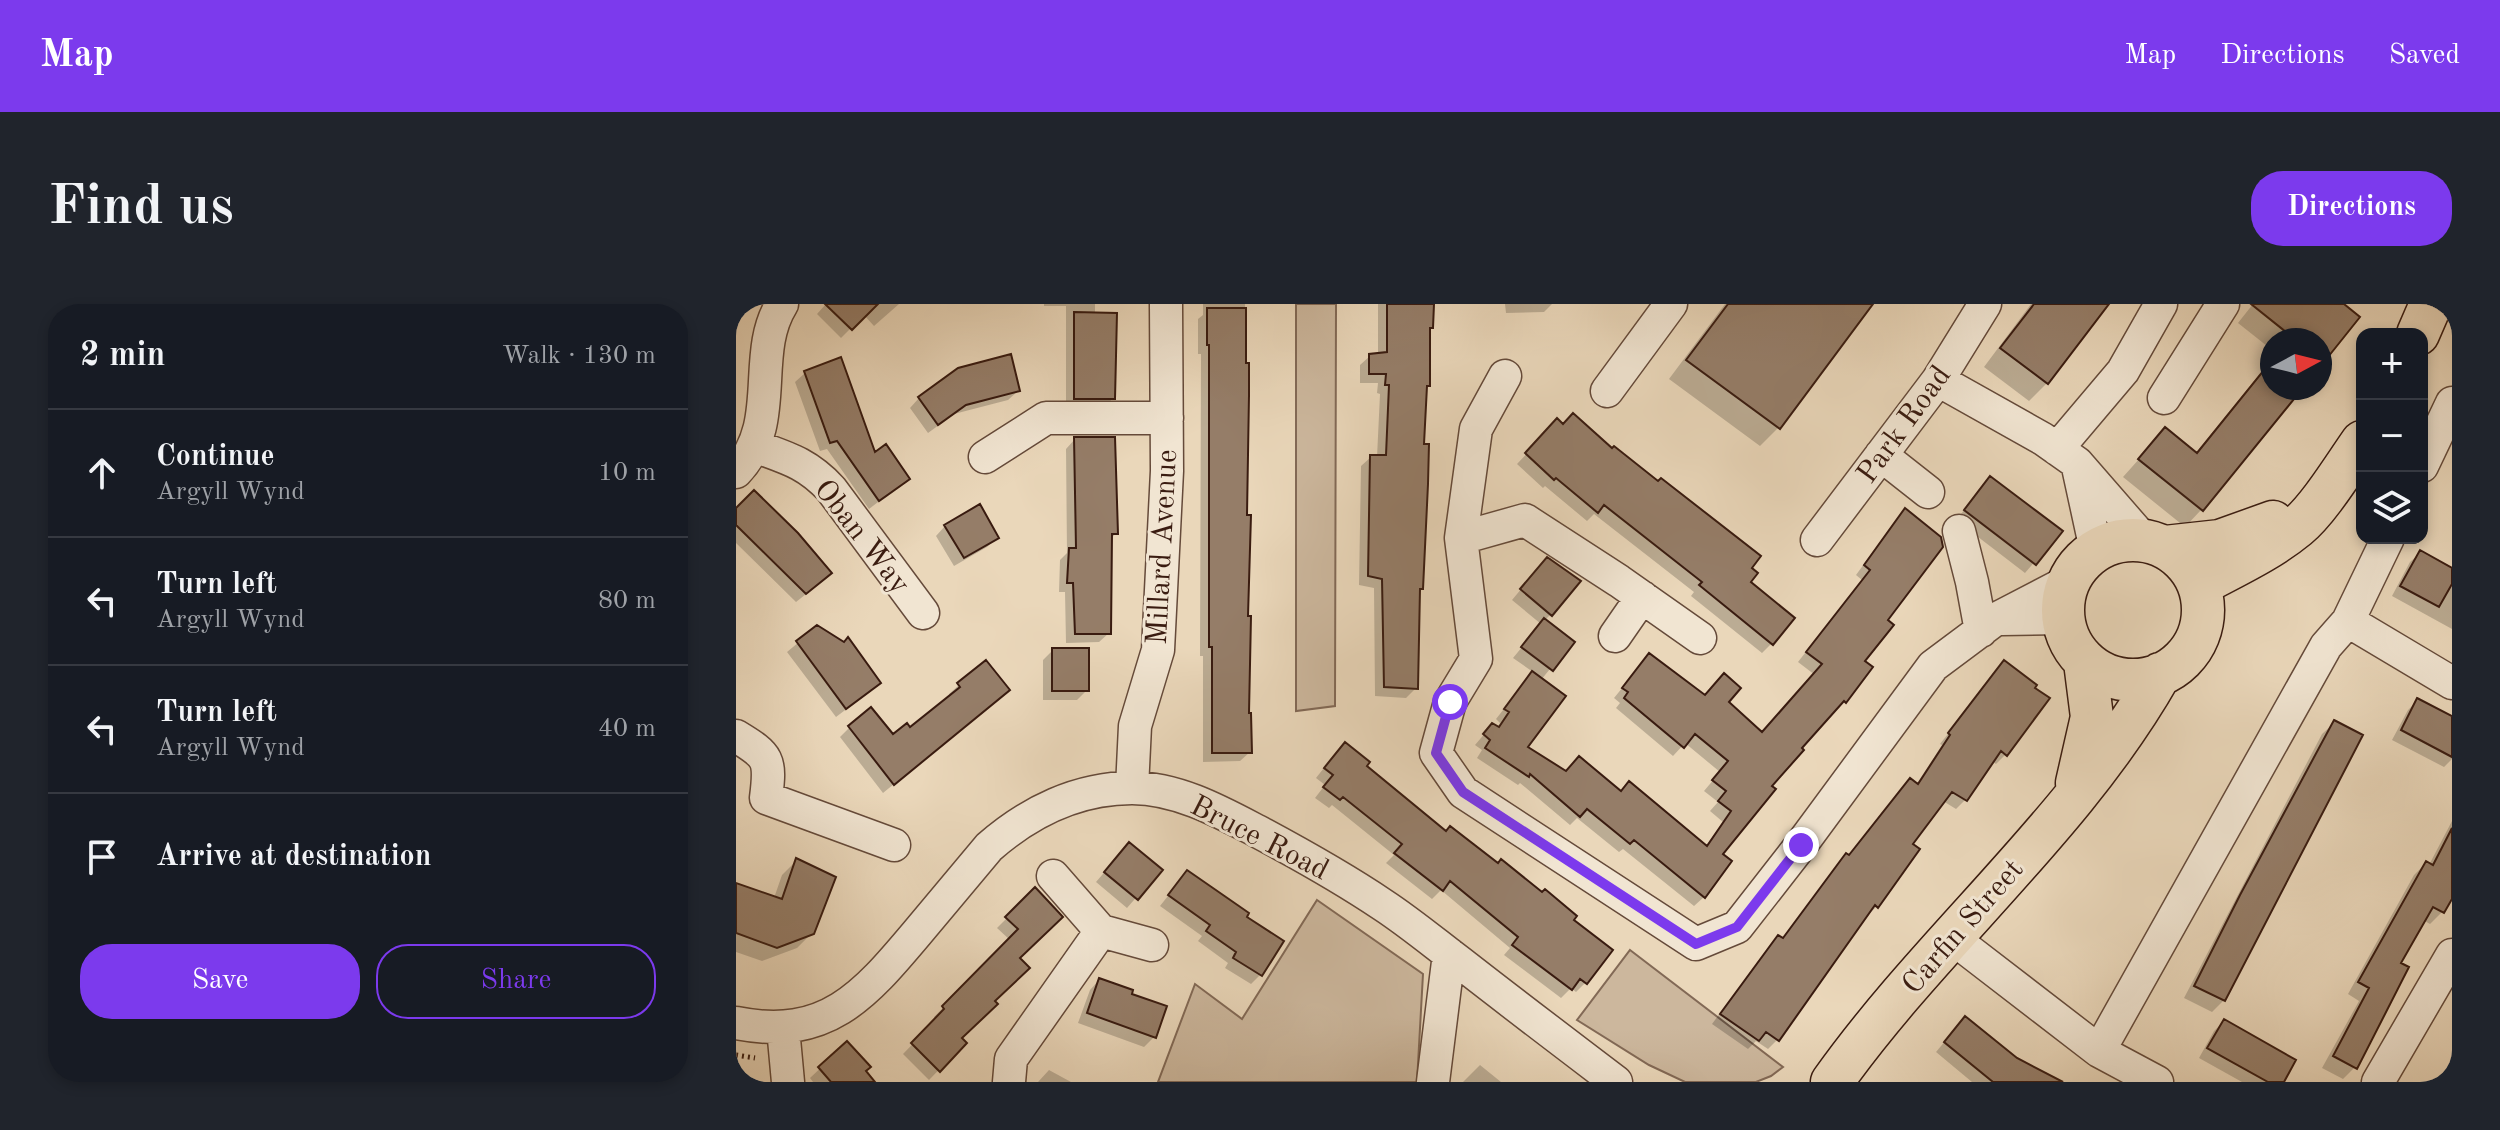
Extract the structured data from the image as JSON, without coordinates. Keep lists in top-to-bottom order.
{
  "streets": {
    "main road": ["Carfin Street"],
    "street": [
      "Park Road",
      "Oban Way",
      "Millard Avenue",
      "Bruce Road"
    ]
  },
  "crossings": [
    ["Millard Avenue", "Bruce Road"]
  ],
  "north": "right",
  "page": {
    "header": "Map",
    "nav": ["Map", "Directions", "Saved"],
    "buttons": [
      "Directions",
      ["Save", "Share"]
    ],
    "title": "Find us",
    "heading": ["2 min", "Walk · 130 m"],
    "map_buttons": ["+", "−"],
    "list": [
      ["Continue", "Argyll Wynd", "10 m"],
      ["Turn left", "Argyll Wynd", "80 m"],
      ["Turn left", "Argyll Wynd", "40 m"],
      "Arrive at destination"
    ]
  }
}
